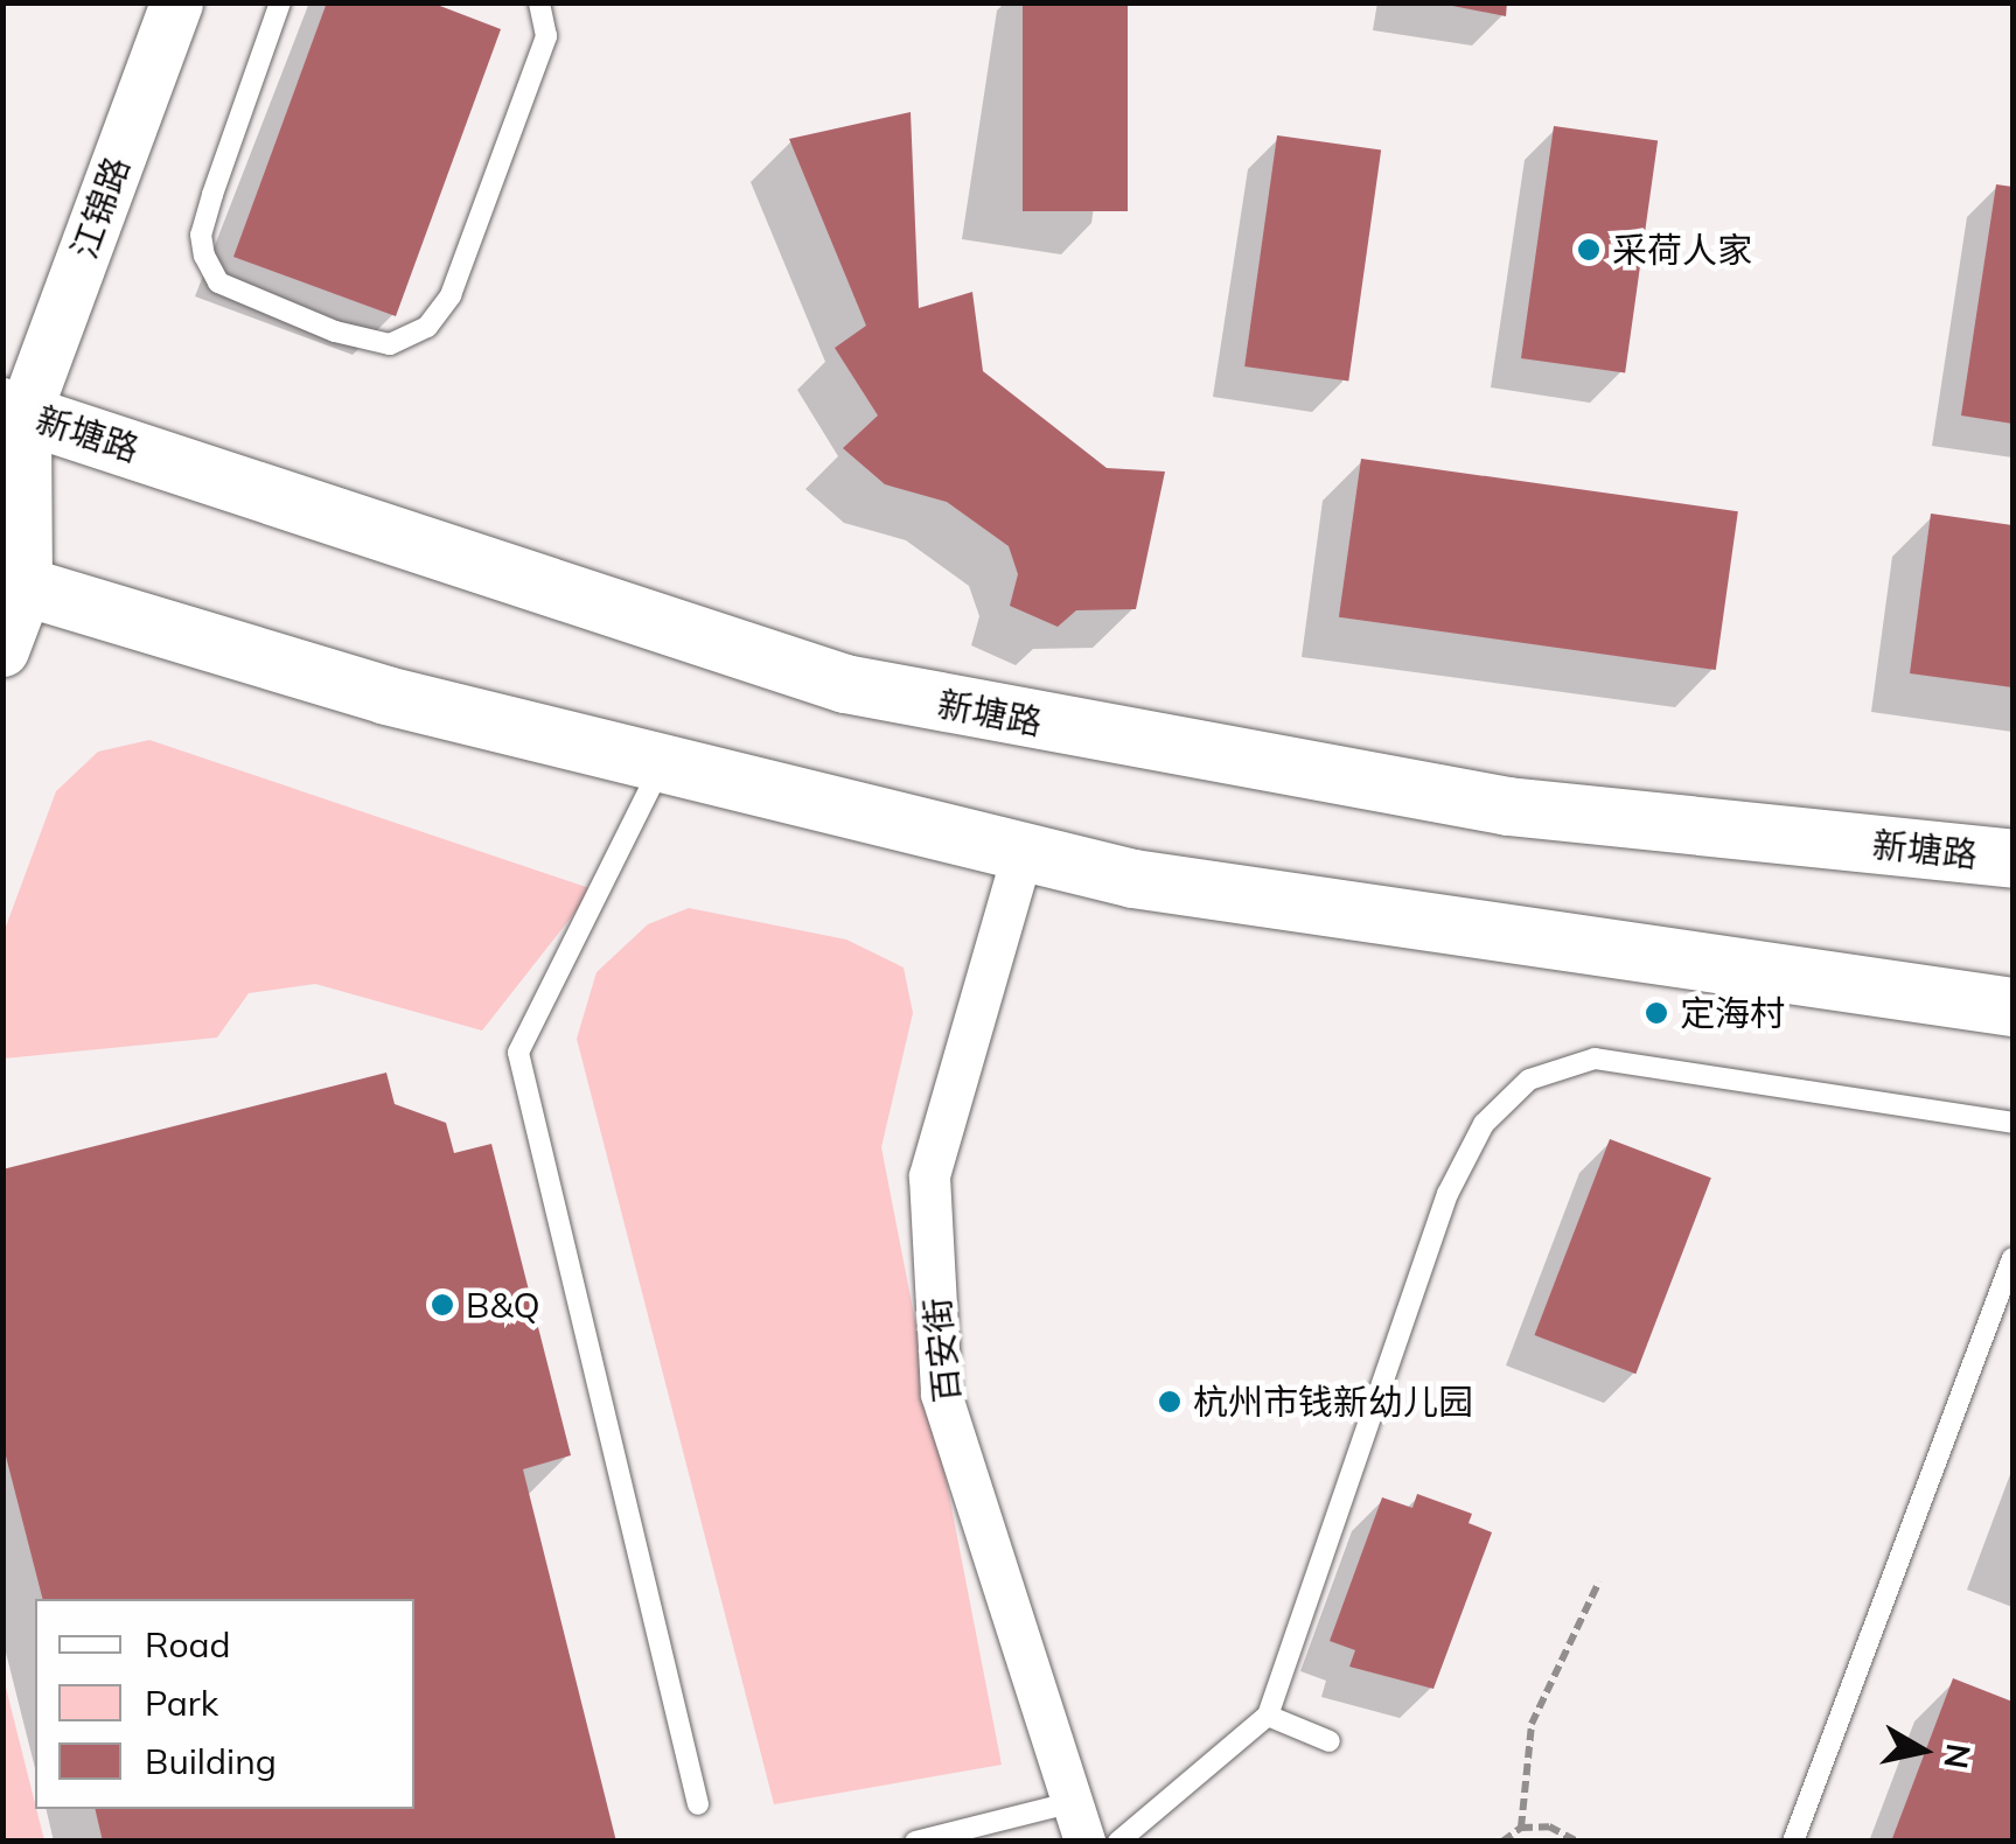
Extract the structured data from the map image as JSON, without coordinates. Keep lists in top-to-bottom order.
{
  "streets": {
    "main road": ["新塘路"],
    "street": ["江锦路", "百安街"]
  },
  "crossings": [
    ["江锦路", "新塘路"]
  ],
  "places": [
    "采荷人家",
    "定海村",
    "B&Q",
    "杭州市钱新幼儿园"
  ],
  "legend": ["Road", "Park", "Building"],
  "north": "right"
}
